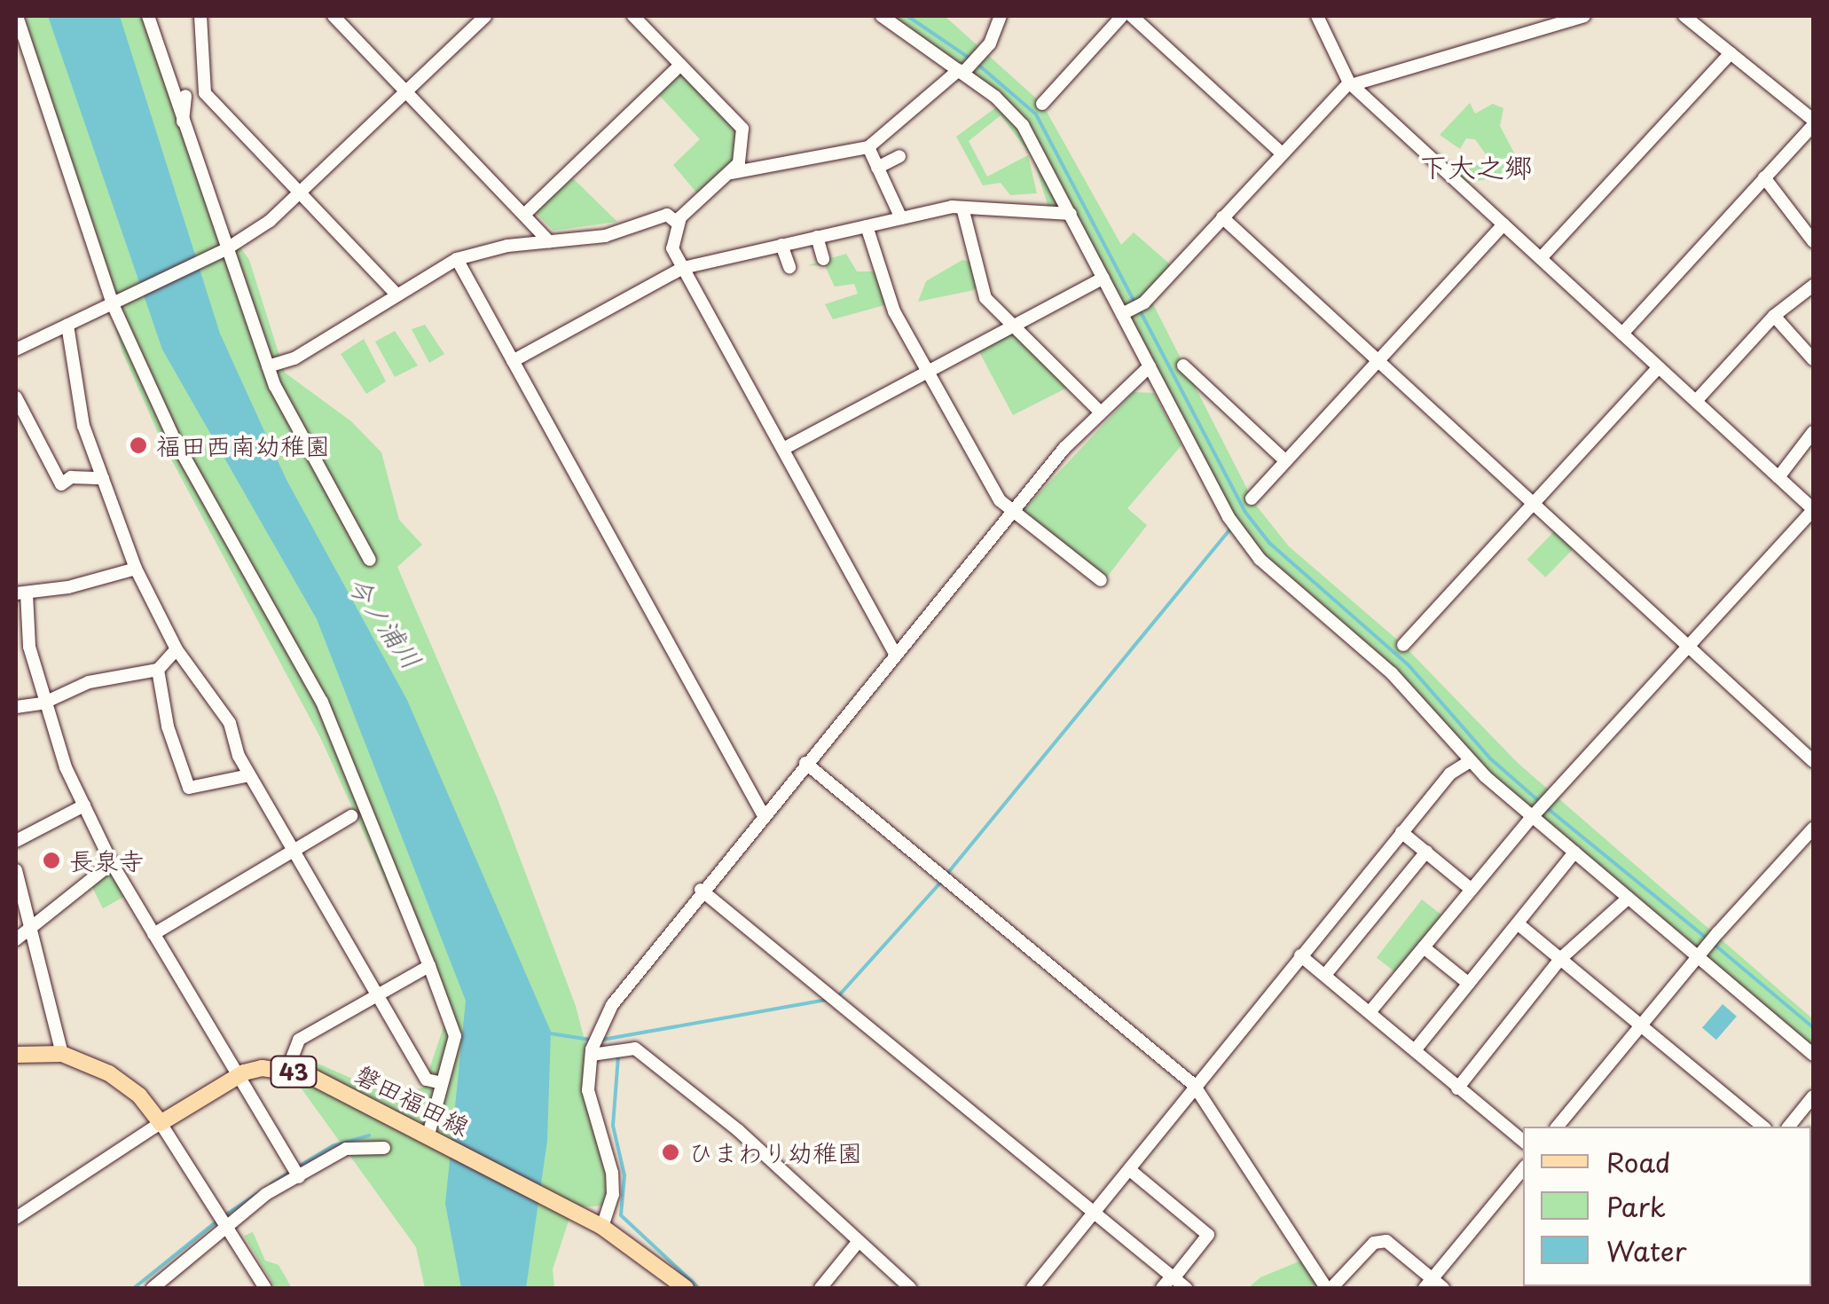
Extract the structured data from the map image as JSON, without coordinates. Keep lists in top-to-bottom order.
{
  "streets": {
    "main road": ["43", "磐田福田線"]
  },
  "districts": ["下大之郷"],
  "water": ["今ノ浦川"],
  "places": ["福田西南幼稚園", "長泉寺", "ひまわり幼稚園"],
  "legend": ["Road", "Park", "Water"]
}
